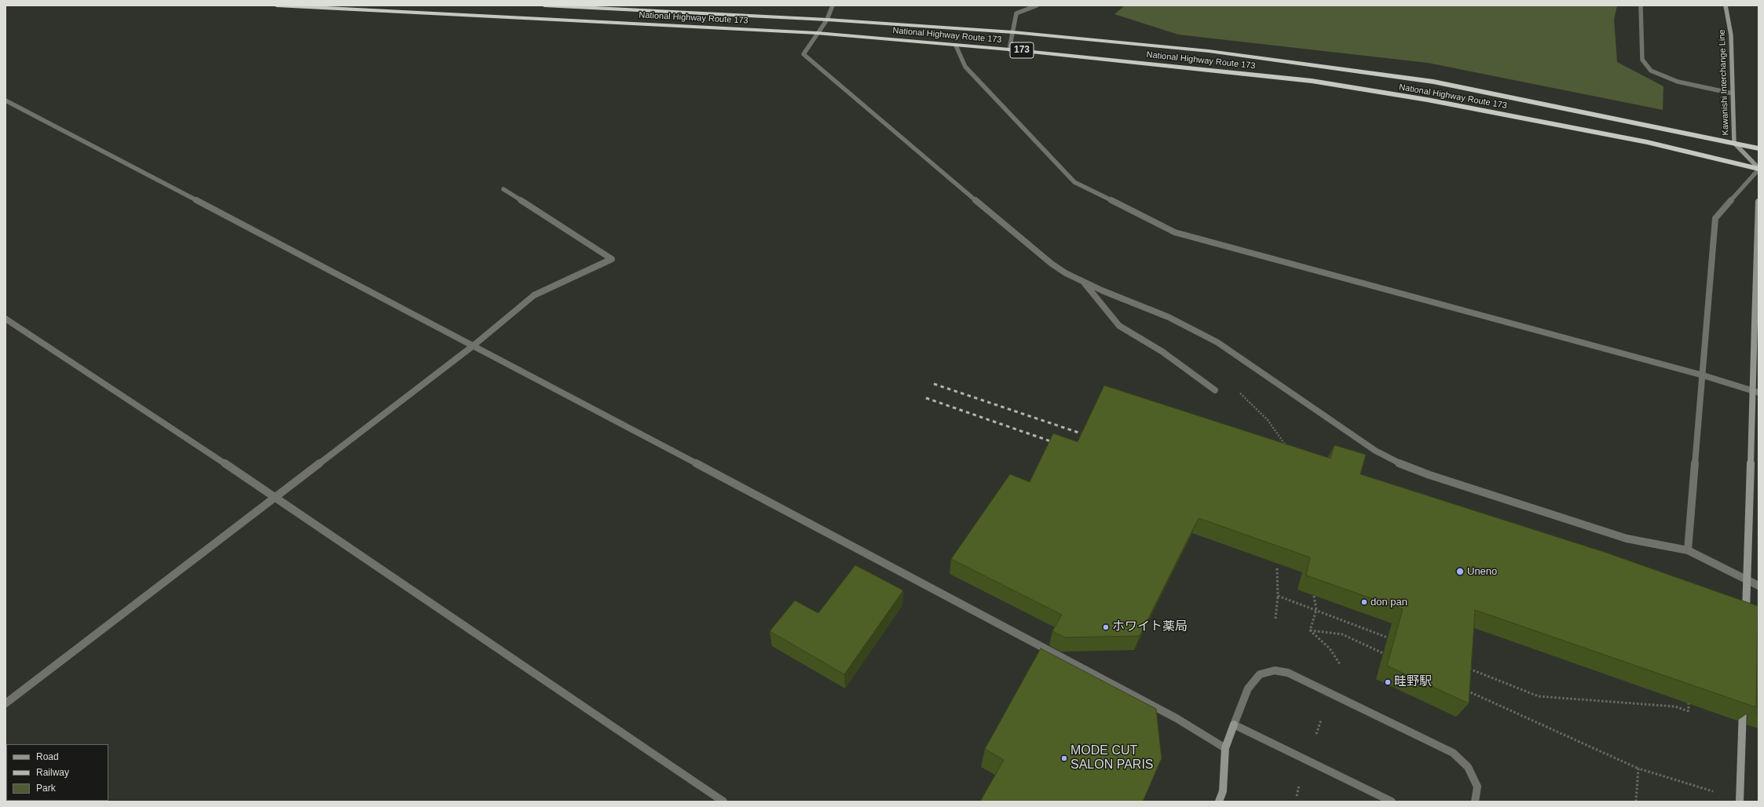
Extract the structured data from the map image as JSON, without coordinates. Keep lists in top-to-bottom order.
{
  "streets": {
    "highway": ["National Highway Route 173", "173"],
    "street": ["Kawanishi Interchange Line"]
  },
  "crossings": [
    ["National Highway Route 173", "Kawanishi Interchange Line"]
  ],
  "places": [
    "Uneno",
    "don pan",
    "ホワイト薬局",
    "畦野駅",
    "MODE CUT SALON PARIS"
  ],
  "legend": ["Road", "Railway", "Park"]
}
